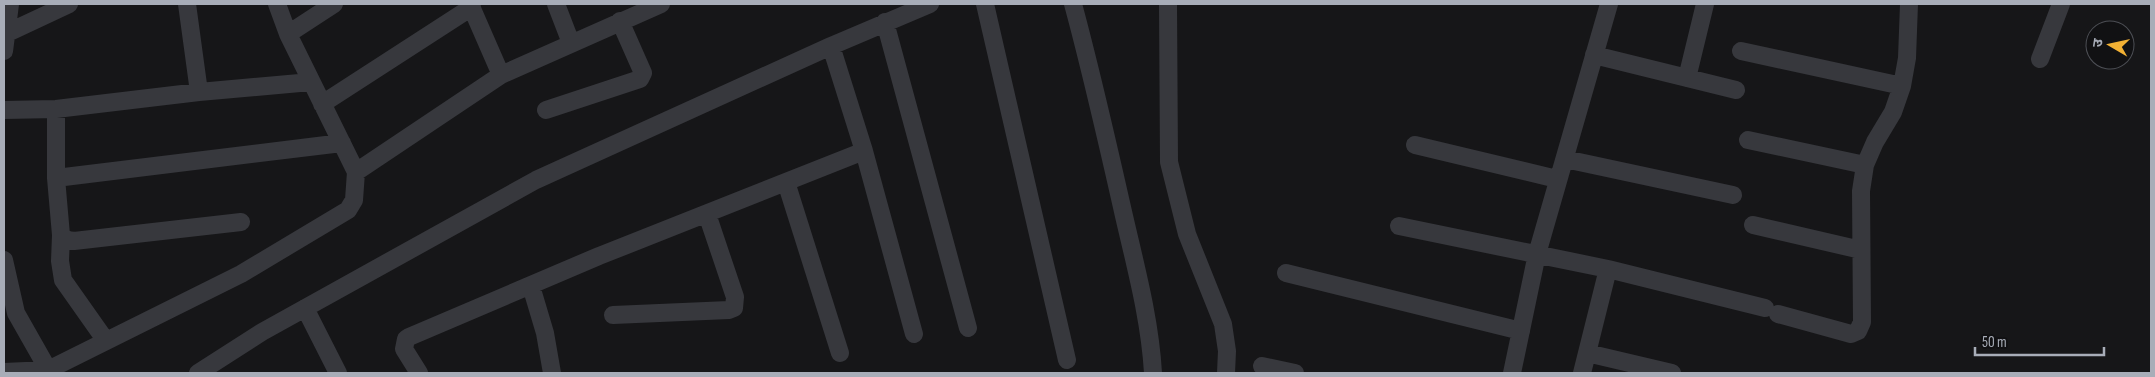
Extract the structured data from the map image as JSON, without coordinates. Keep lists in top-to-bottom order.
{
  "scale_bar": "50 m",
  "north": "left"
}
